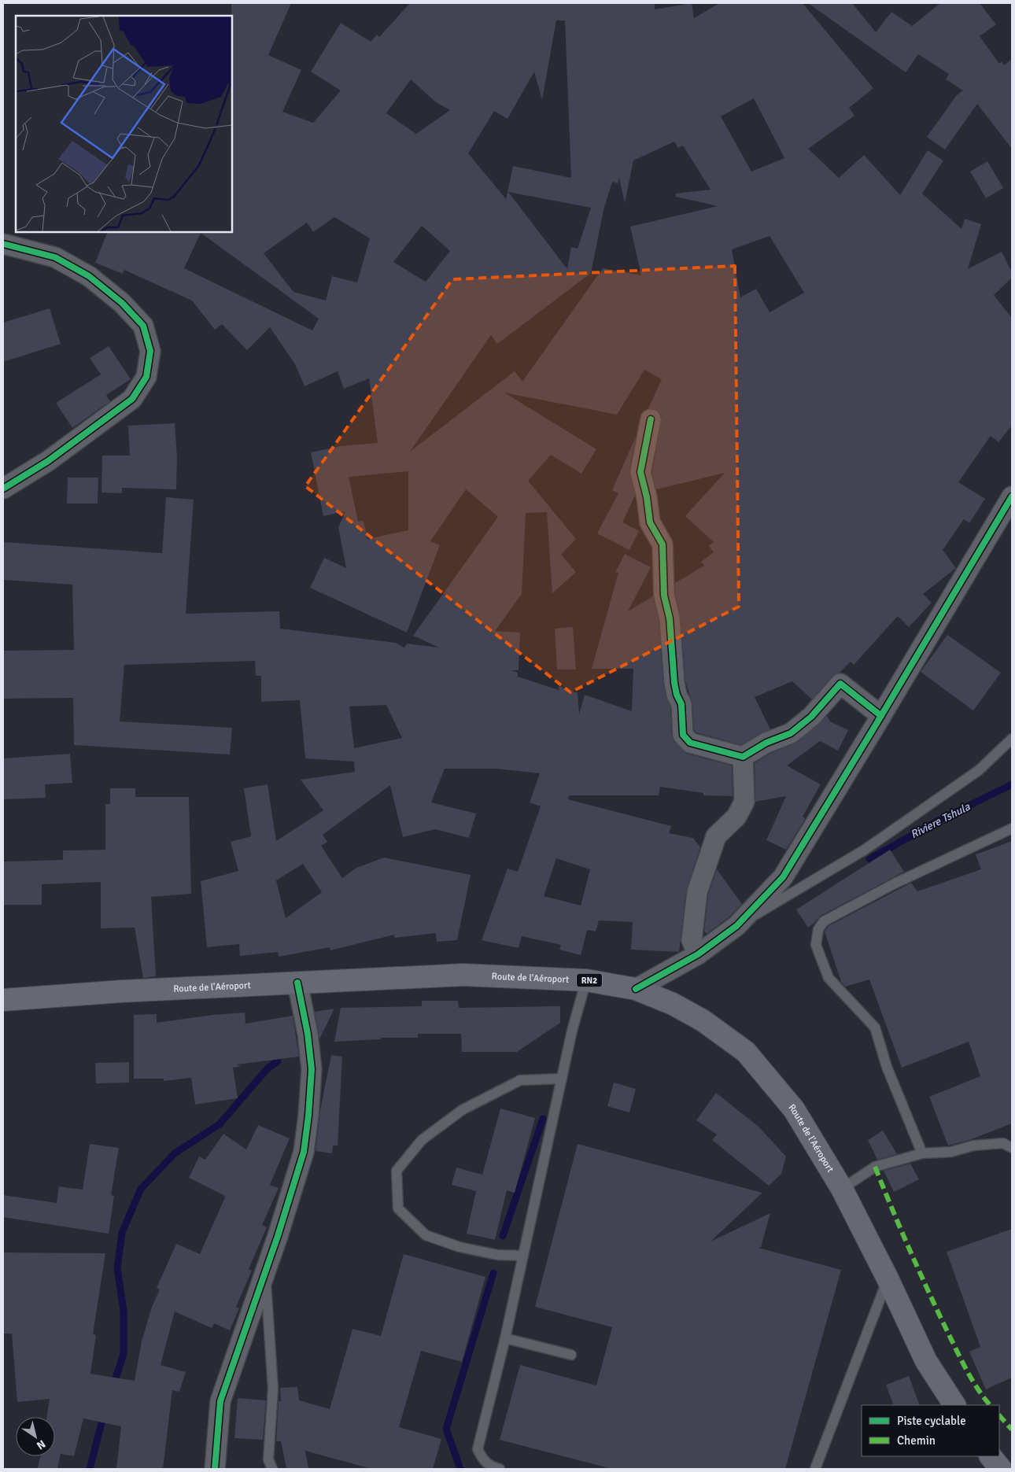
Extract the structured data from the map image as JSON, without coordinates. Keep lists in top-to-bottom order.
{
  "streets": {
    "highway": ["Route de l'Aéroport", "RN2"]
  },
  "water": ["Riviere Tshula"],
  "legend": ["Piste cyclable", "Chemin"],
  "north": "bottom right"
}
